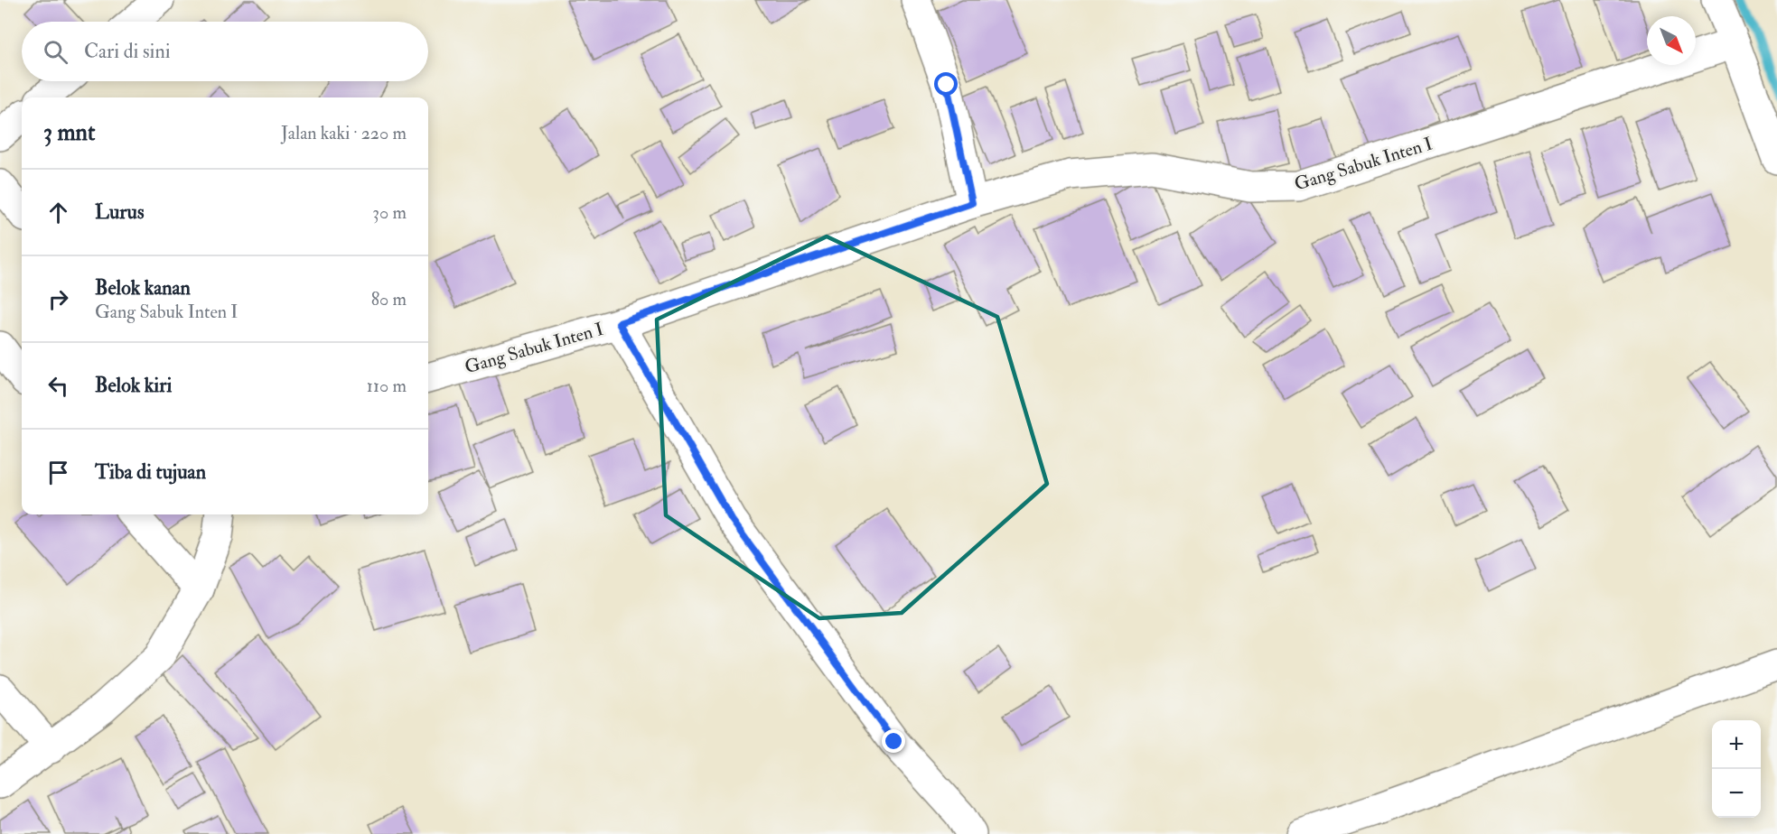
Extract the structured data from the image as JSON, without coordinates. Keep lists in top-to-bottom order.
{
  "streets": {
    "street": ["Gang Sabuk Inten I"]
  },
  "north": "bottom right",
  "page": {
    "search": "Cari di sini",
    "heading": ["3 mnt", "Jalan kaki · 220 m"],
    "list": [
      ["Lurus", "30 m"],
      ["Belok kanan", "Gang Sabuk Inten I", "80 m"],
      ["Belok kiri", "110 m"],
      "Tiba di tujuan"
    ],
    "map_buttons": ["+", "−"]
  }
}
